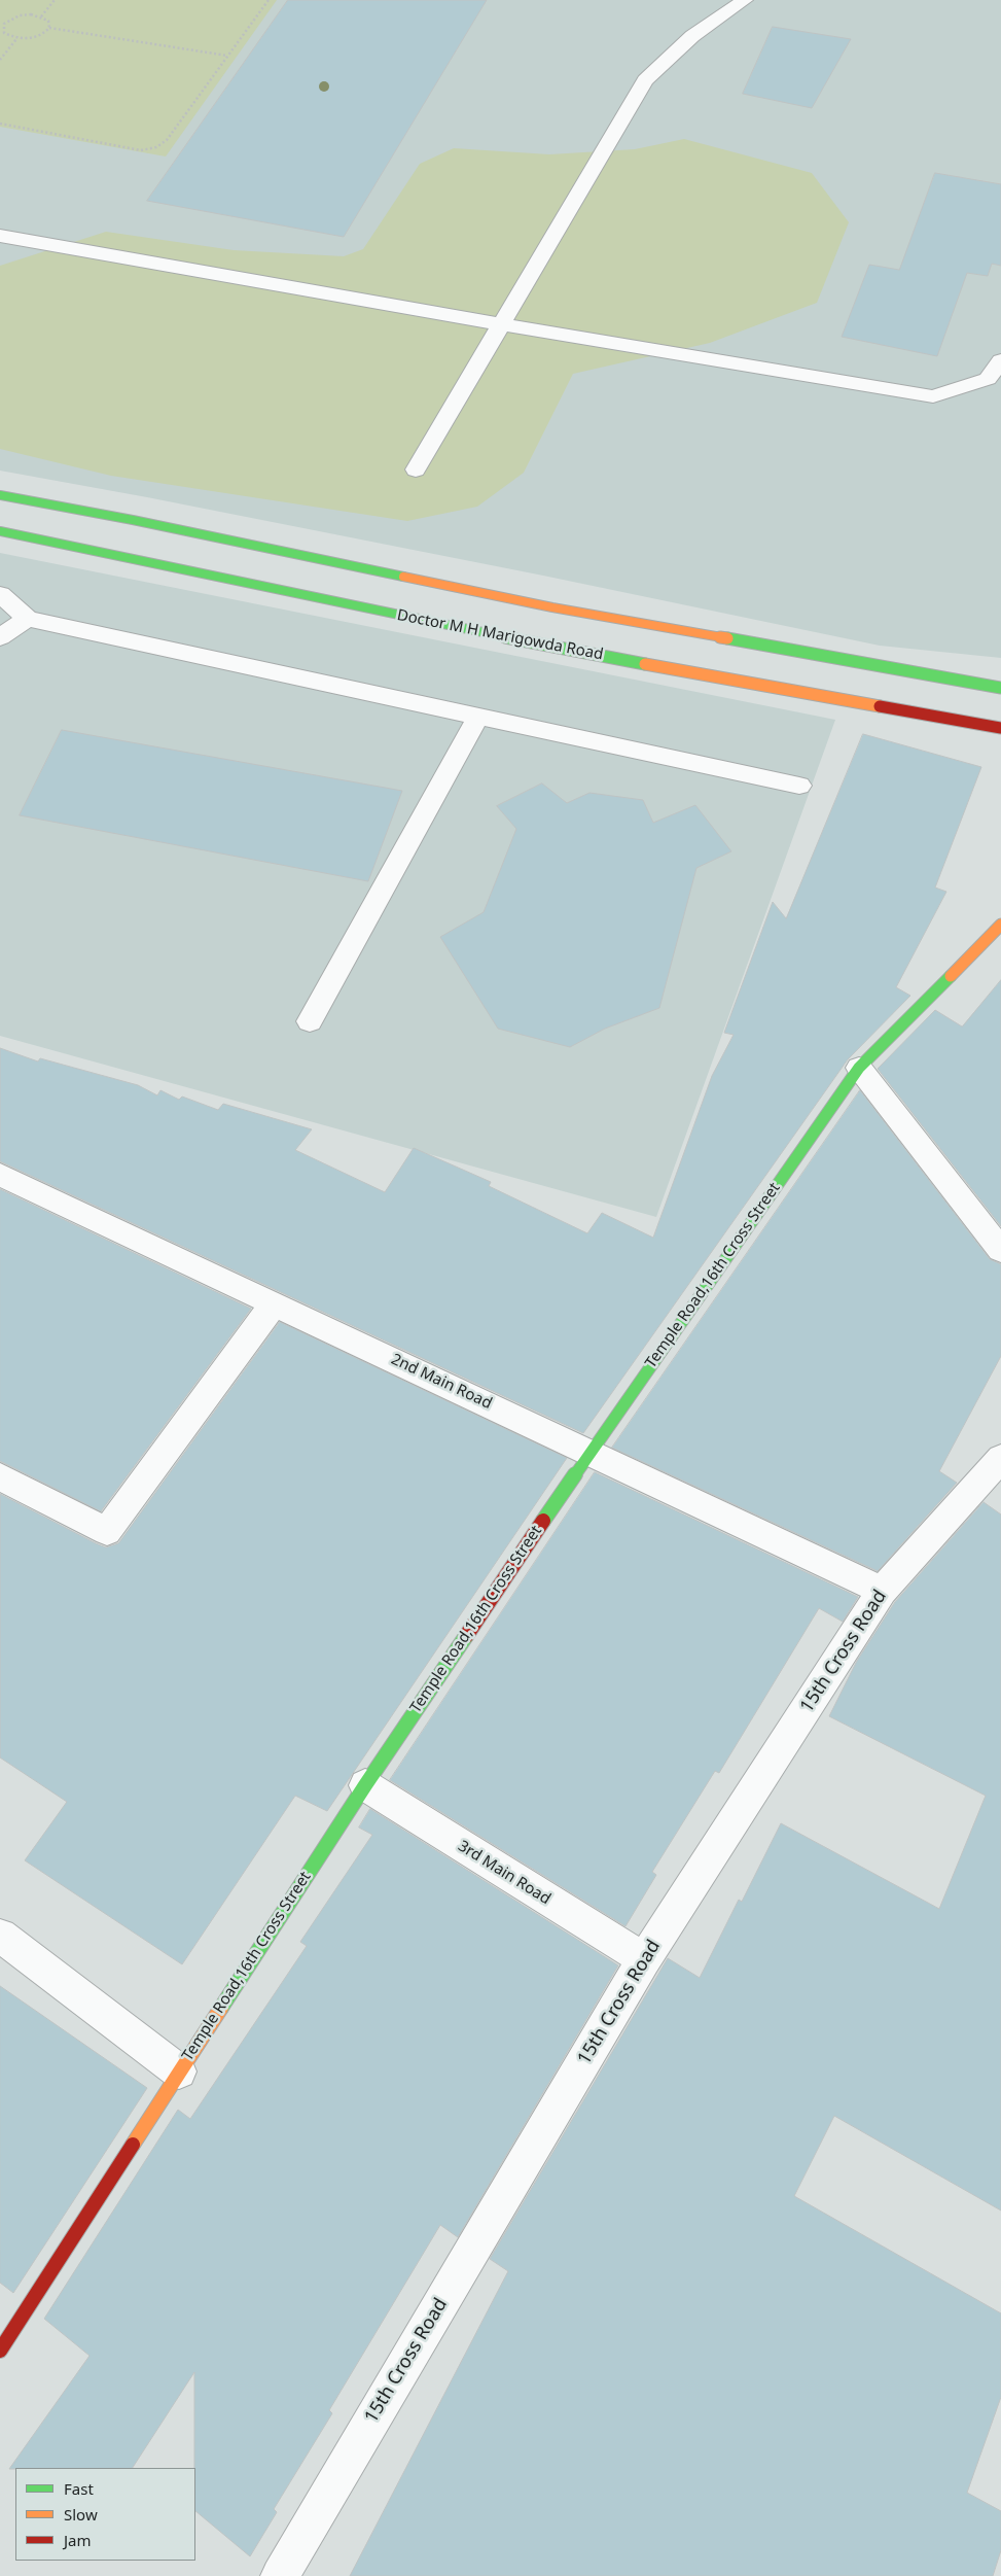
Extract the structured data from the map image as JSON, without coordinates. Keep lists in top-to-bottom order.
{
  "streets": {
    "main road": ["Doctor M H Marigowda Road", "Temple Road,16th Cross Street"],
    "street": ["2nd Main Road", "15th Cross Road", "3rd Main Road"]
  },
  "crossings": [
    ["Temple Road,16th Cross Street", "2nd Main Road"],
    ["Temple Road,16th Cross Street", "3rd Main Road"],
    ["2nd Main Road", "15th Cross Road"],
    ["15th Cross Road", "3rd Main Road"]
  ],
  "legend": ["Fast", "Slow", "Jam"]
}
